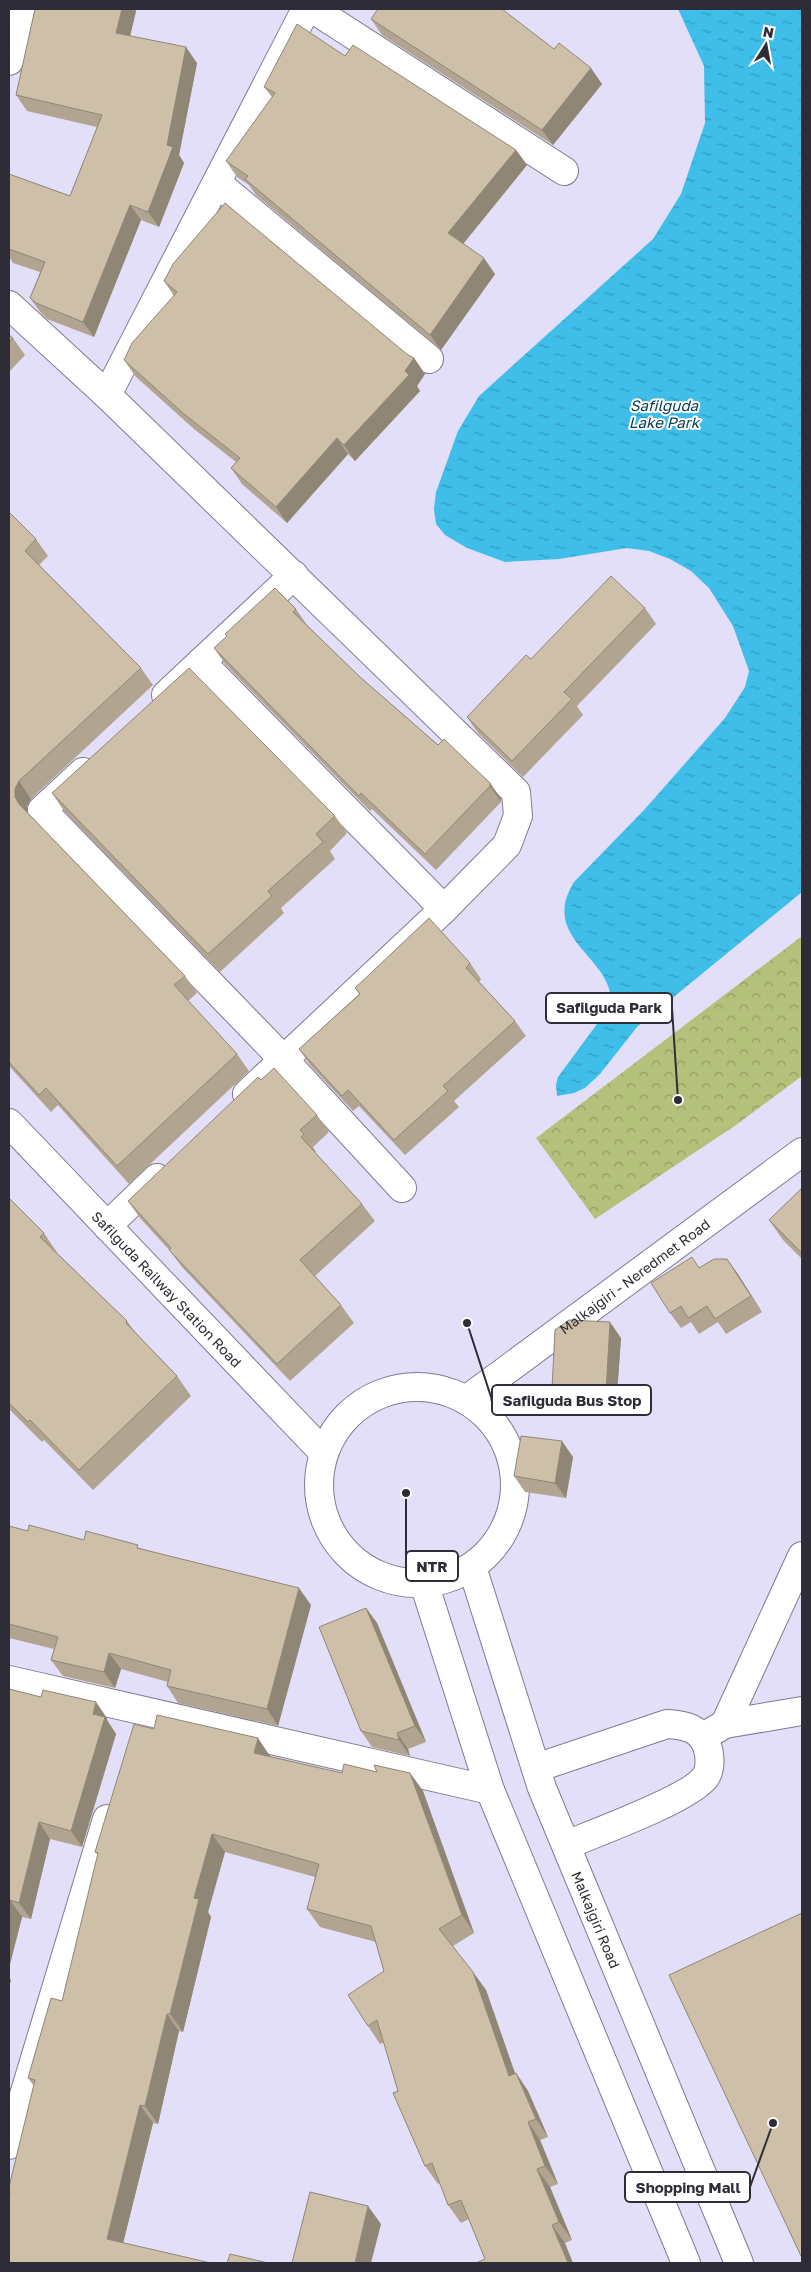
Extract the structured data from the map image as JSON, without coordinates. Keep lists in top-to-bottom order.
{
  "streets": {
    "street": ["Malkajgiri - Neredmet Road", "Safilguda Railway Station Road", "Malkajgiri Road"]
  },
  "water": ["Safilguda Lake Park"],
  "places": [
    "Safilguda Park",
    "Safilguda Bus Stop",
    "NTR",
    "Shopping Mall"
  ],
  "north": "top"
}
